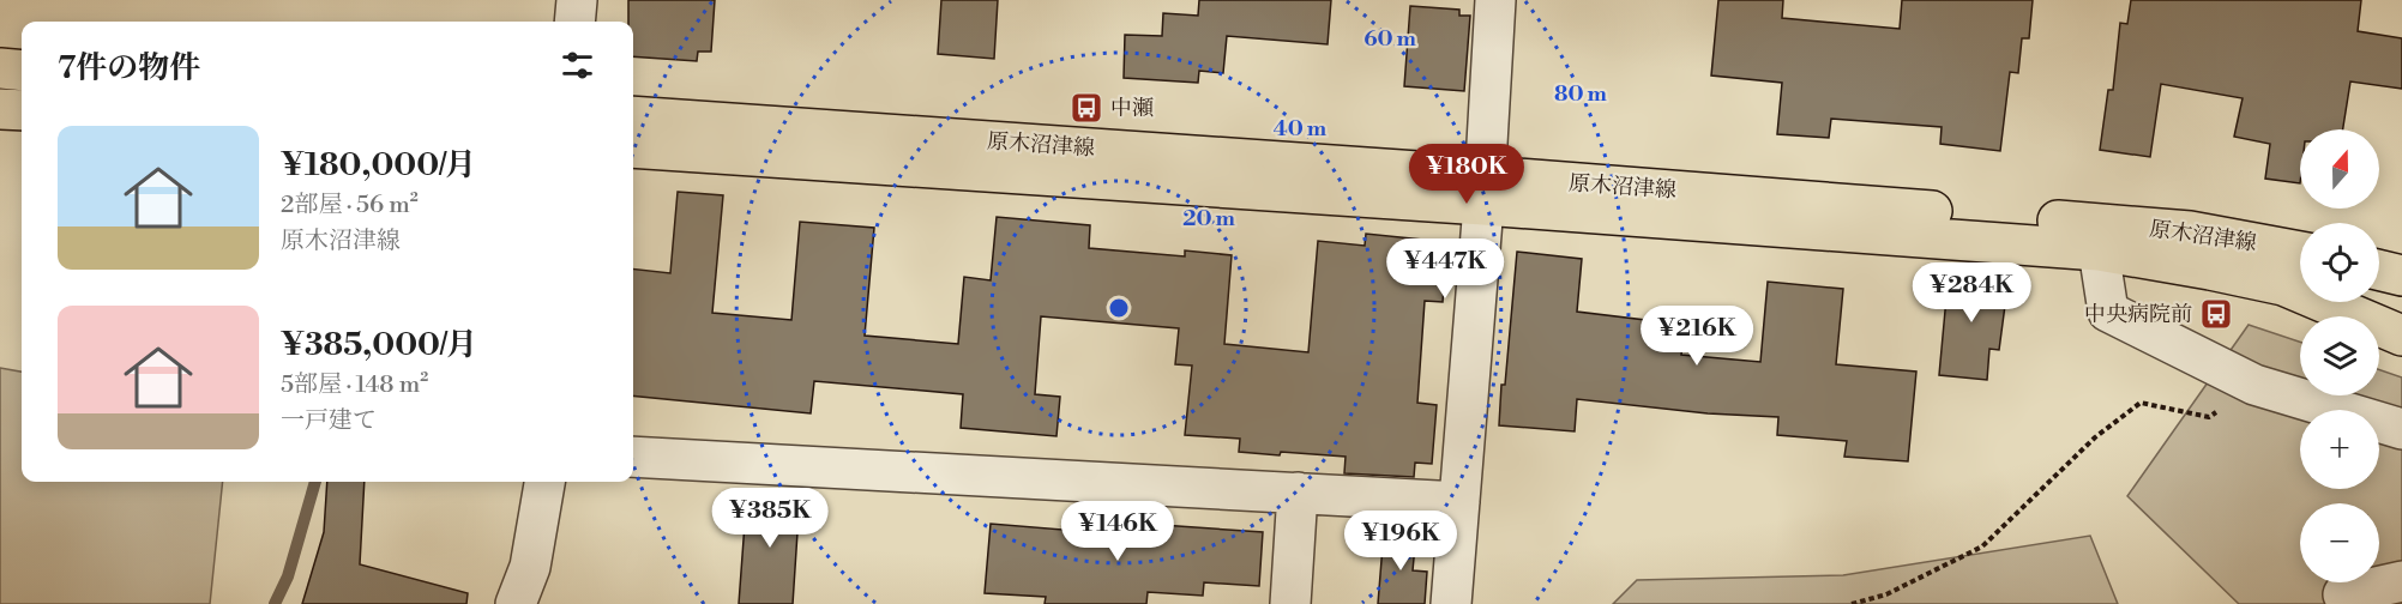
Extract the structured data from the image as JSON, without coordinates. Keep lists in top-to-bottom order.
{
  "streets": {
    "main road": ["原木沼津線"]
  },
  "places": {
    "bus stop": ["中瀬", "中央病院前"]
  },
  "north": "top",
  "page": {
    "heading": "7件の物件",
    "list": [
      {
        "name": "¥180,000/月",
        "note": "2部屋 · 56 m² · 原木沼津線"
      },
      {
        "name": "¥385,000/月",
        "note": "5部屋 · 148 m² · 一戸建て"
      }
    ],
    "map_buttons": ["+", "−"],
    "price": [
      "¥180K",
      "¥447K",
      "¥284K",
      "¥216K",
      "¥385K",
      "¥146K",
      "¥196K"
    ]
  },
  "rings": [
    "60 m",
    "80 m",
    "40 m",
    "20 m"
  ]
}
